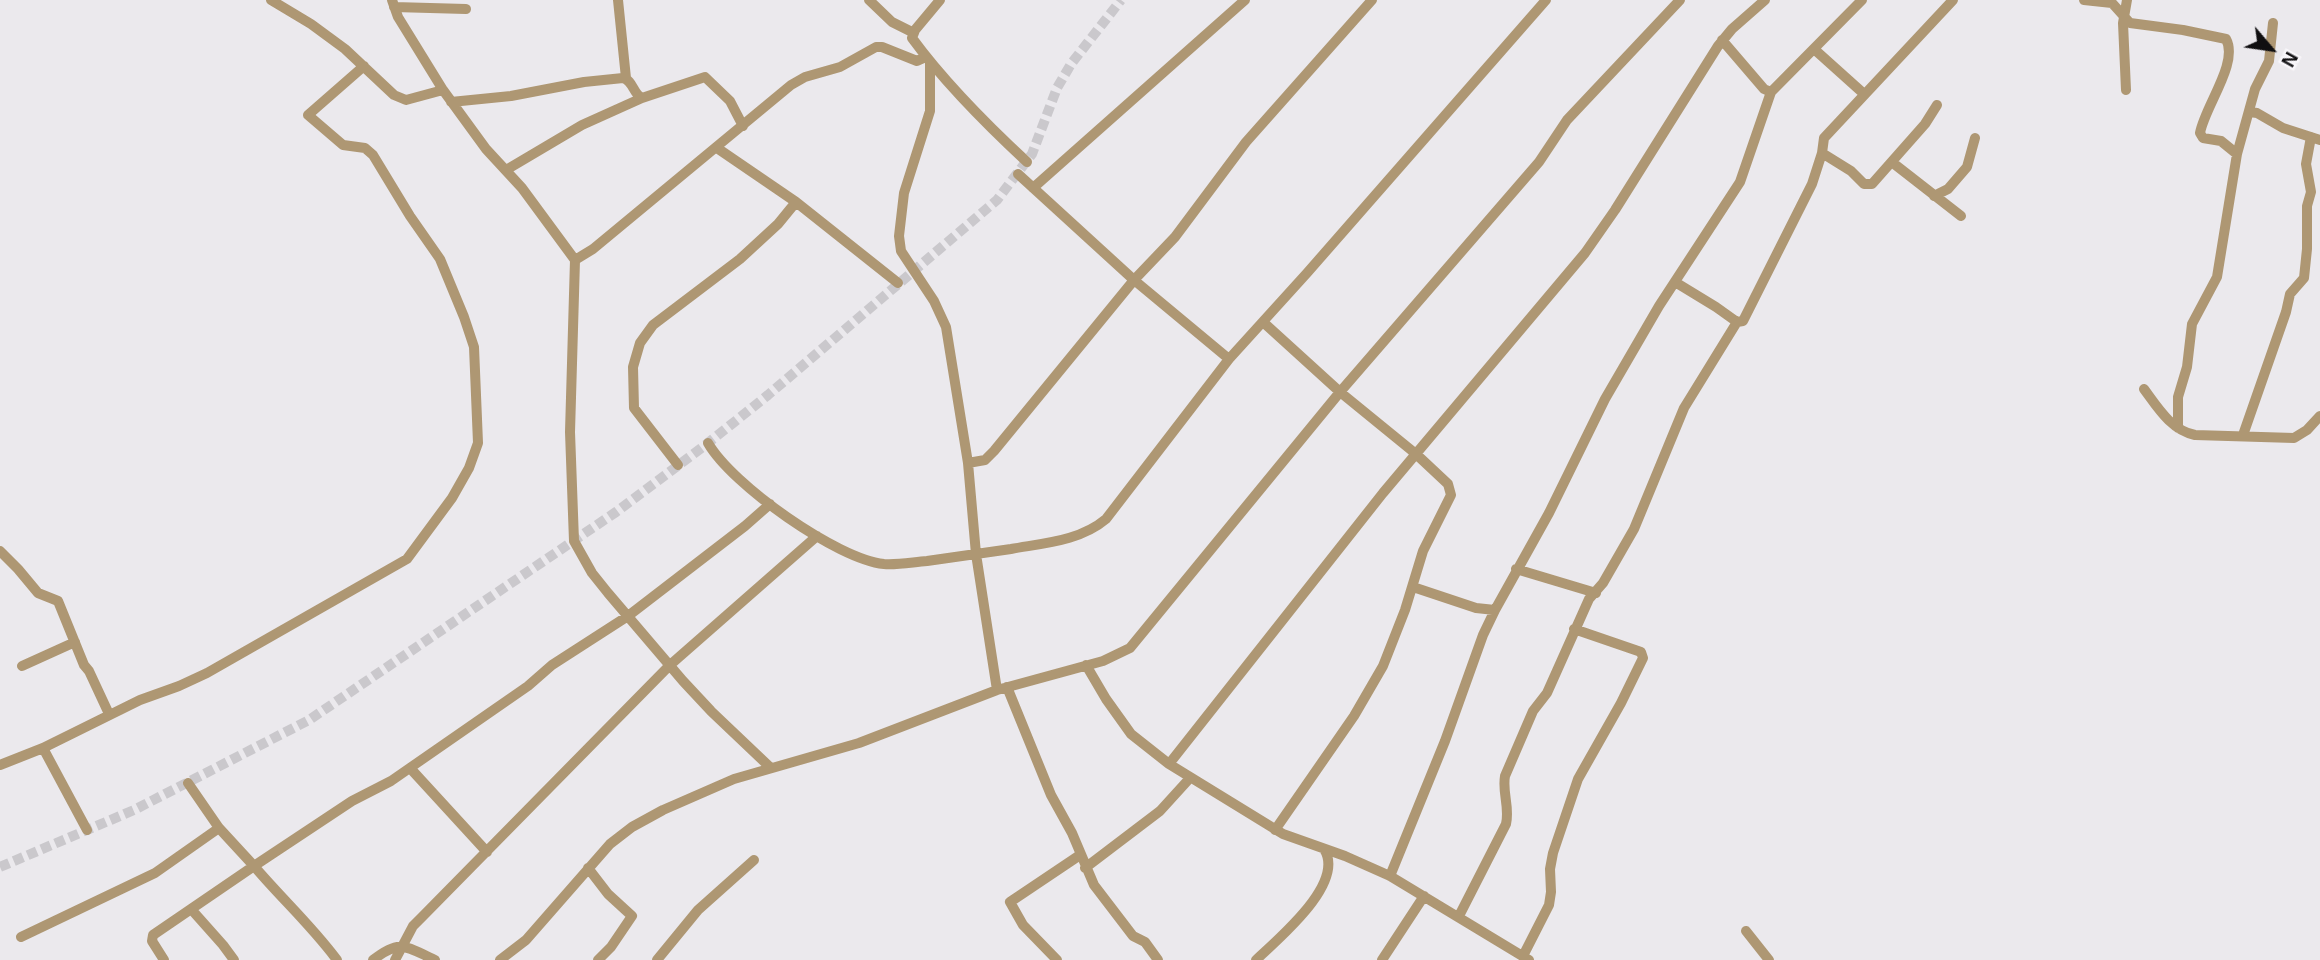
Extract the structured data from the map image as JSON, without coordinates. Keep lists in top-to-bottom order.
{
  "north": "bottom right"
}
